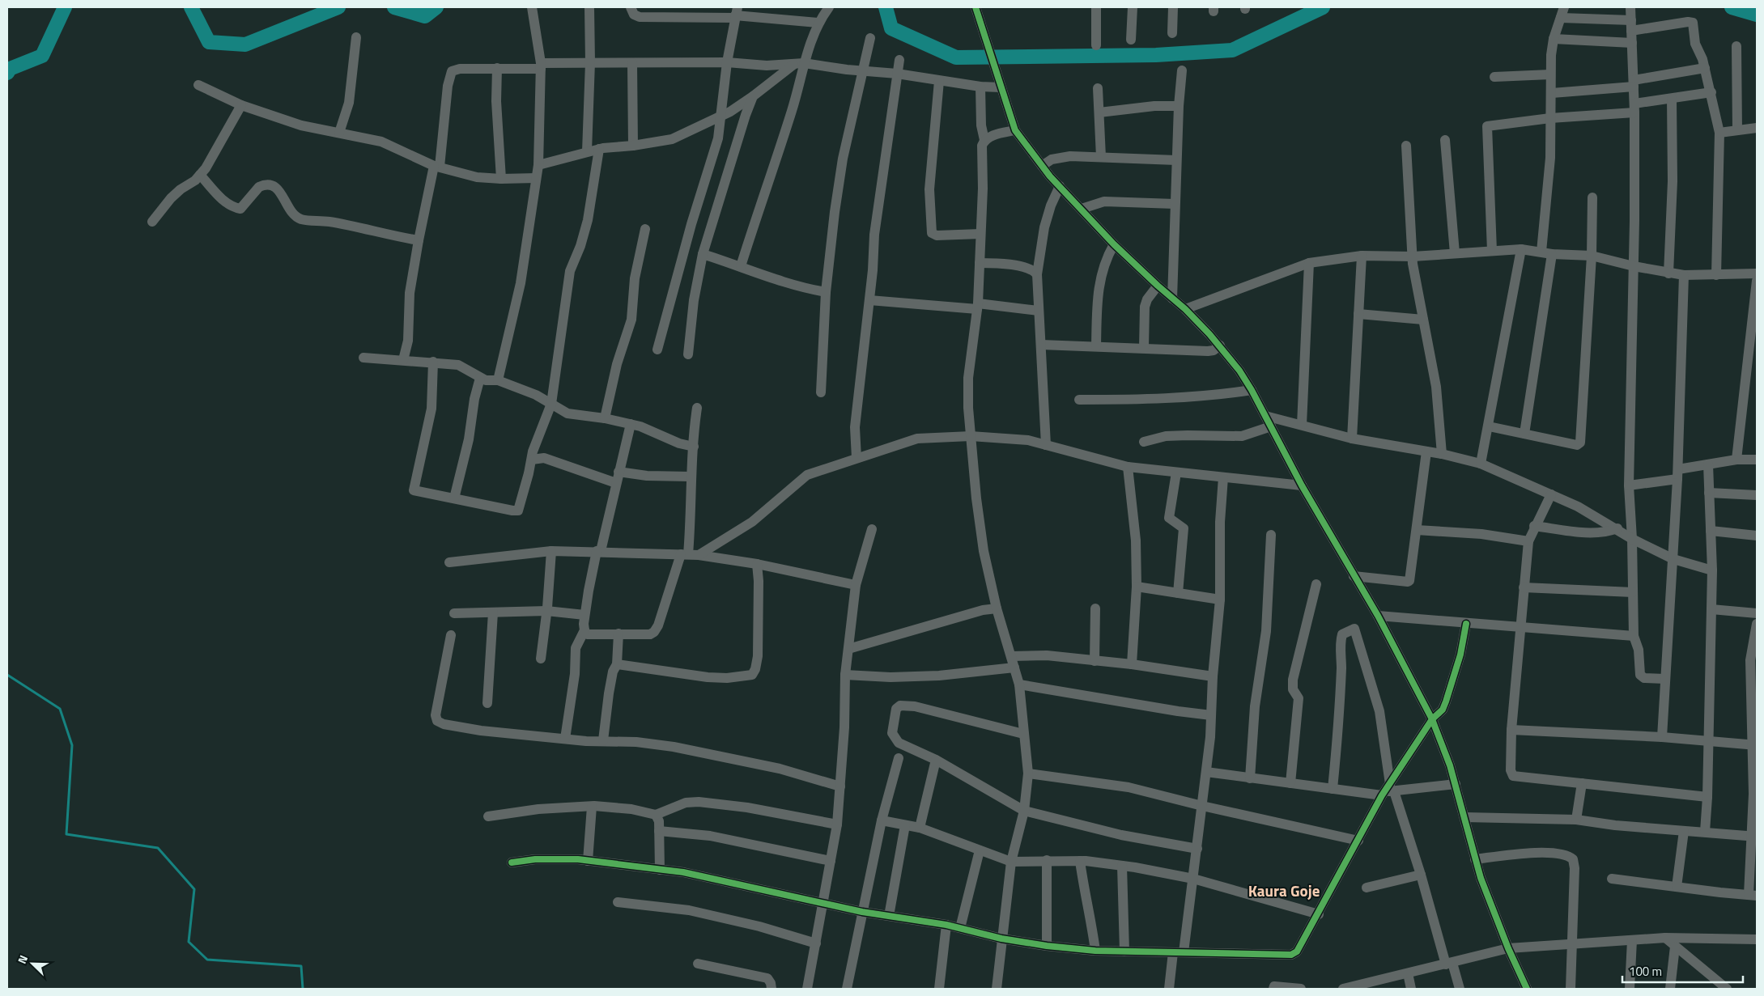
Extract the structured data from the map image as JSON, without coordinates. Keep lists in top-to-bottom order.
{
  "districts": ["Kaura Goje"],
  "scale_bar": "100 m",
  "north": "top left"
}
